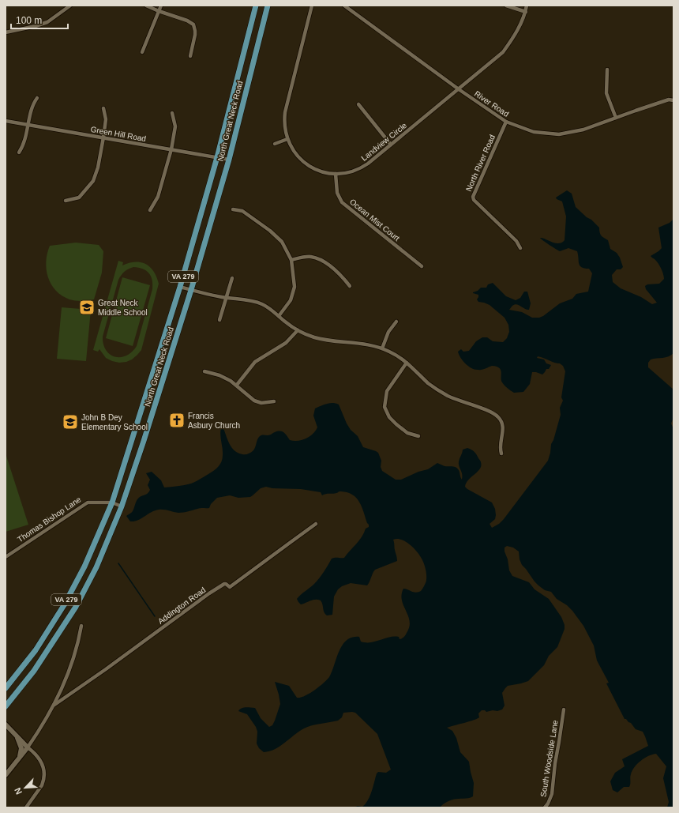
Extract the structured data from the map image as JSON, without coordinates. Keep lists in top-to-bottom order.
{
  "streets": {
    "main road": ["North Great Neck Road", "VA 279"],
    "street": [
      "River Road",
      "Green Hill Road",
      "Landview Circle",
      "North River Road",
      "Ocean Mist Court",
      "Thomas Bishop Lane",
      "Addington Road",
      "South Woodside Lane"
    ]
  },
  "crossings": [
    ["River Road", "Landview Circle"],
    ["River Road", "North River Road"],
    ["North Great Neck Road", "Green Hill Road"],
    ["North Great Neck Road", "Thomas Bishop Lane"],
    ["Landview Circle", "Ocean Mist Court"]
  ],
  "places": {
    "school or university": ["Great Neck Middle School", "John B Dey Elementary School"],
    "church": ["Francis Asbury Church"]
  },
  "scale_bar": "100 m",
  "north": "bottom left"
}
